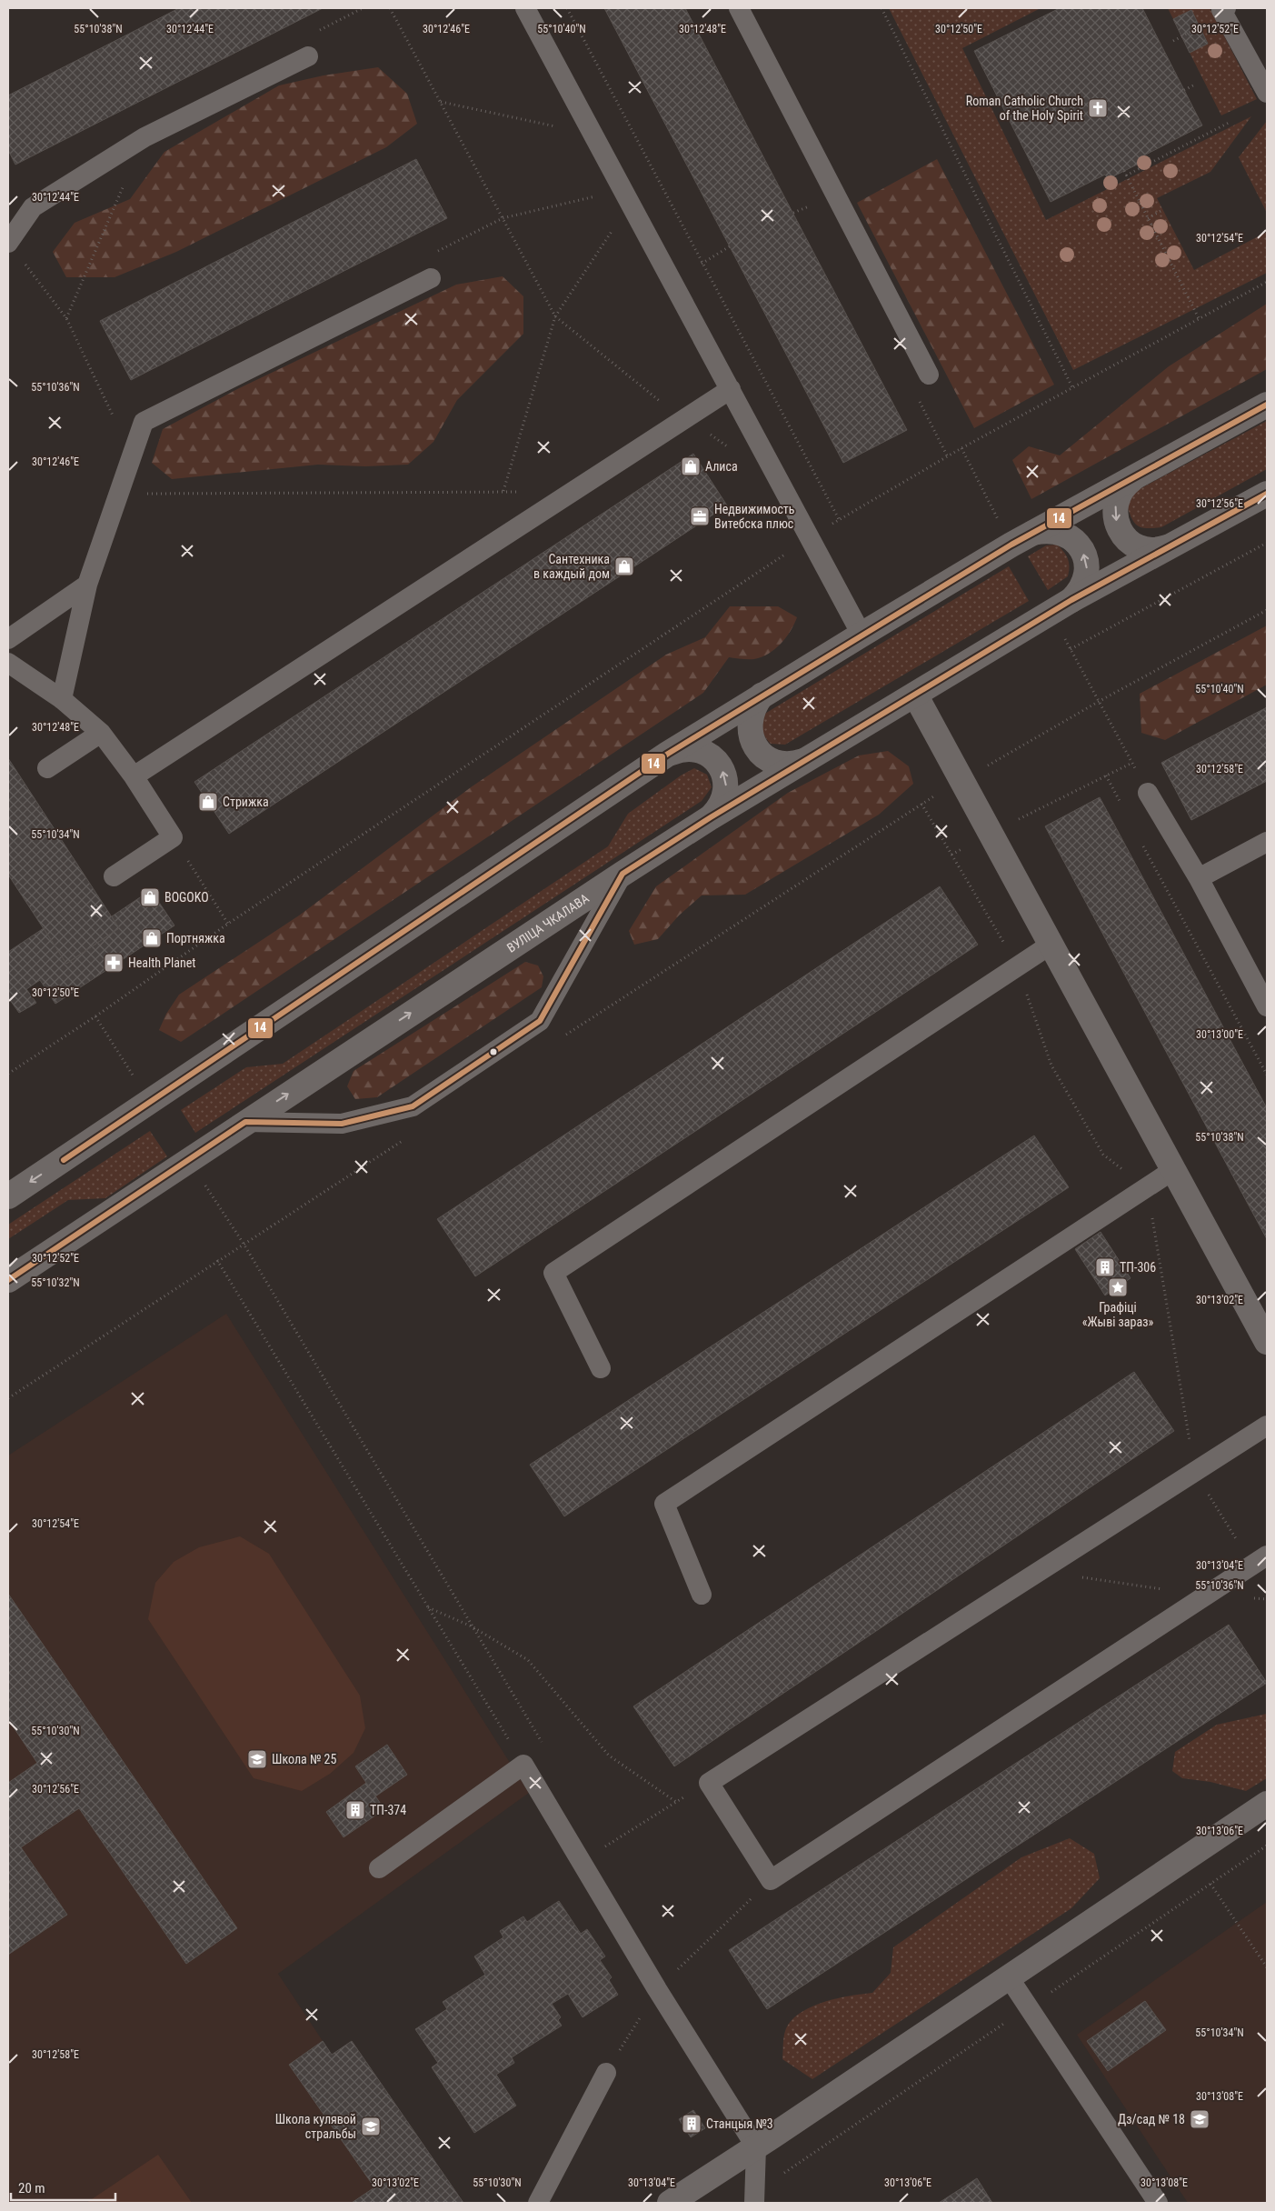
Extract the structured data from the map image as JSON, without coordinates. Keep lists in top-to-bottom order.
{
  "streets": {
    "main road": ["ВУЛІЦА ЧКАЛАВА"]
  },
  "places": {
    "church": ["Roman Catholic Church of the Holy Spirit"],
    "shop": [
      "Алиса",
      "Сантехника в каждый дом",
      "Стрижка",
      "BOGOKO",
      "Портняжка"
    ],
    "office": ["Недвижимость Витебска плюс"],
    "pharmacy": ["Health Planet"],
    "building": ["ТП-306", "ТП-374", "Станцыя №3"],
    "place": ["Графіці «Жыві зараз»"],
    "school or university": ["Школа № 25", "Дз/сад № 18", "Школа кулявой стральбы"]
  },
  "lines": ["transit line 14"],
  "scale_bar": "20 m",
  "coordinates": [
    "55°10'38\"N",
    "55°10'40\"N",
    "30°12'44\"E",
    "30°12'46\"E",
    "30°12'48\"E",
    "30°12'50\"E",
    "30°12'52\"E",
    "30°12'54\"E",
    "55°10'36\"N",
    "30°12'56\"E",
    "30°12'58\"E",
    "55°10'34\"N",
    "30°13'00\"E",
    "55°10'32\"N",
    "30°13'02\"E",
    "30°13'04\"E",
    "55°10'30\"N",
    "30°13'06\"E",
    "30°13'08\"E"
  ]
}
